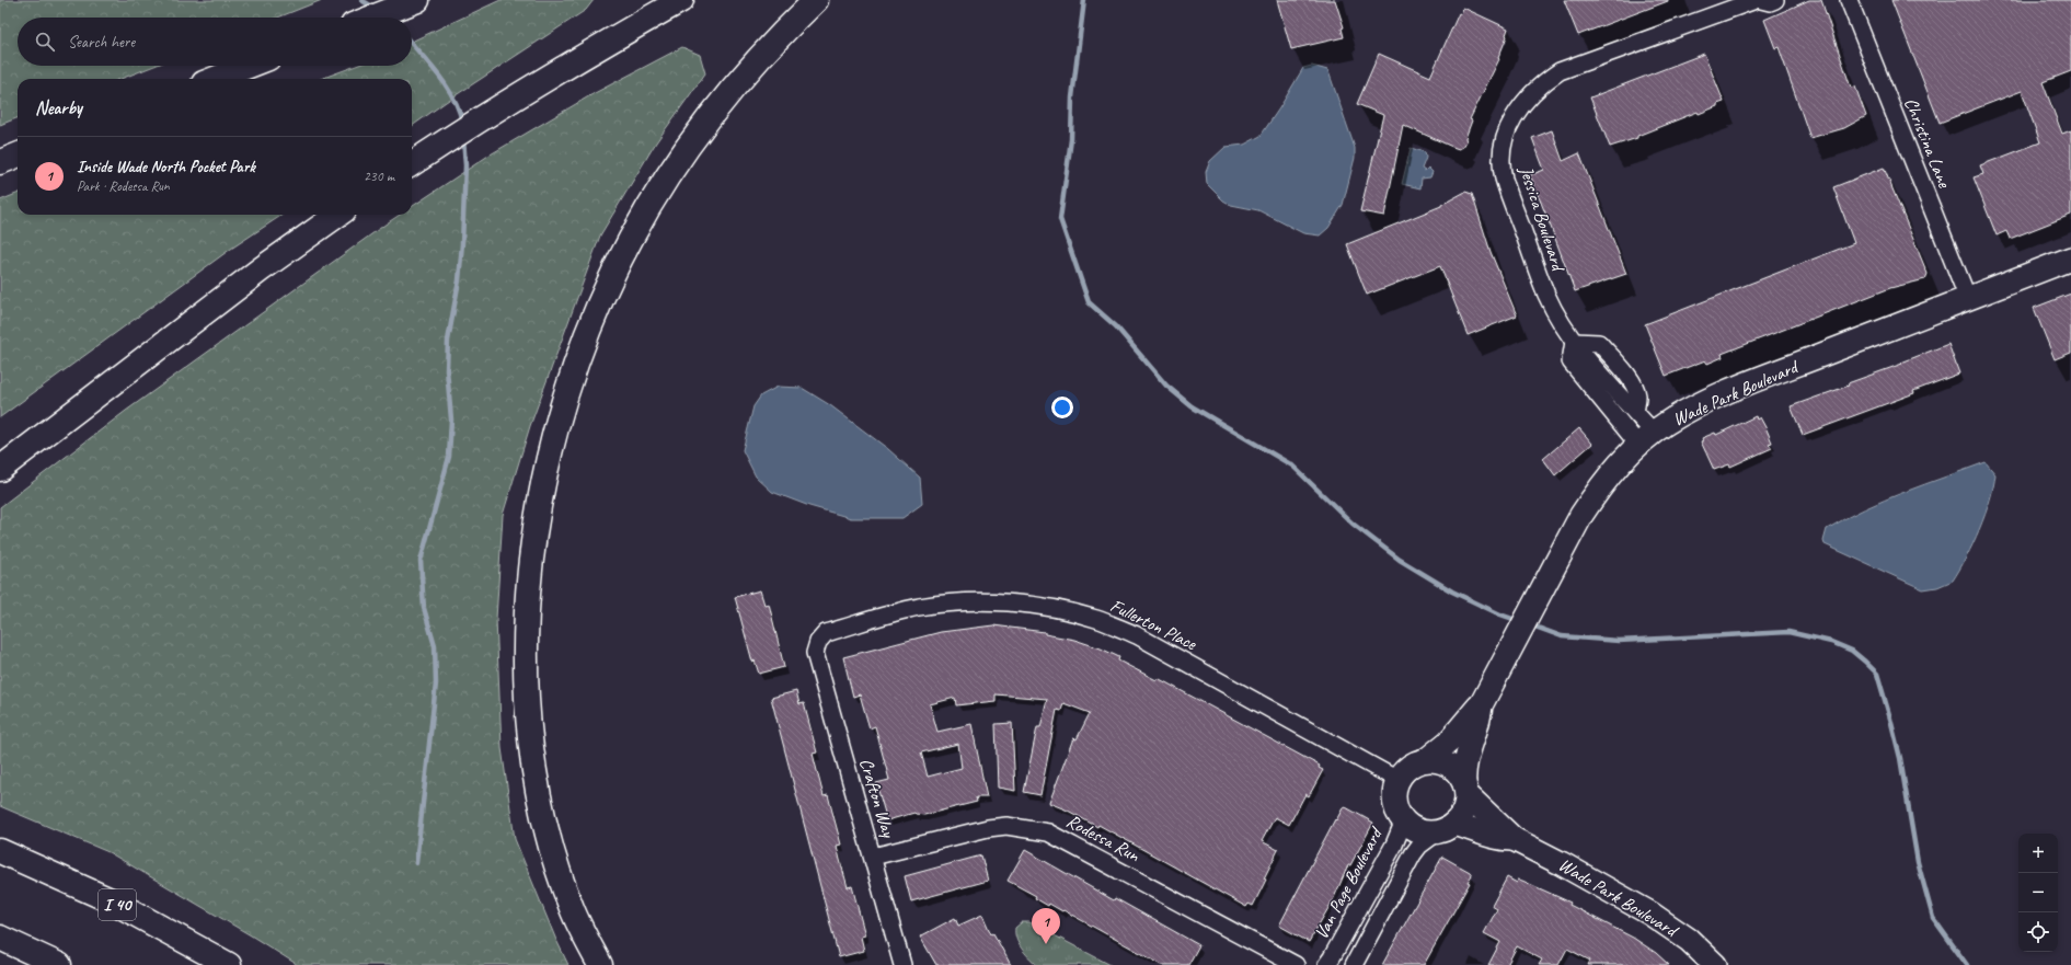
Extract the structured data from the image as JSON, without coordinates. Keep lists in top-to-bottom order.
{
  "streets": {
    "highway": ["I 40"],
    "street": [
      "Christina Lane",
      "Jessica Boulevard",
      "Wade Park Boulevard",
      "Fullerton Place",
      "Crafton Way",
      "Rodessa Run",
      "Van Page Boulevard"
    ]
  },
  "crossings": [
    ["Christina Lane", "Wade Park Boulevard"],
    ["Jessica Boulevard", "Wade Park Boulevard"],
    ["Wade Park Boulevard", "Fullerton Place"],
    ["Wade Park Boulevard", "Van Page Boulevard"],
    ["Fullerton Place", "Crafton Way"],
    ["Fullerton Place", "Van Page Boulevard"],
    ["Crafton Way", "Rodessa Run"]
  ],
  "page": {
    "search": "Search here",
    "heading": "Nearby",
    "list": [
      {
        "mark": "1",
        "name": "Inside Wade North Pocket Park",
        "note": "Park · Rodessa Run",
        "value": "230 m"
      }
    ],
    "map_buttons": ["+", "−"],
    "pins": "1"
  }
}
